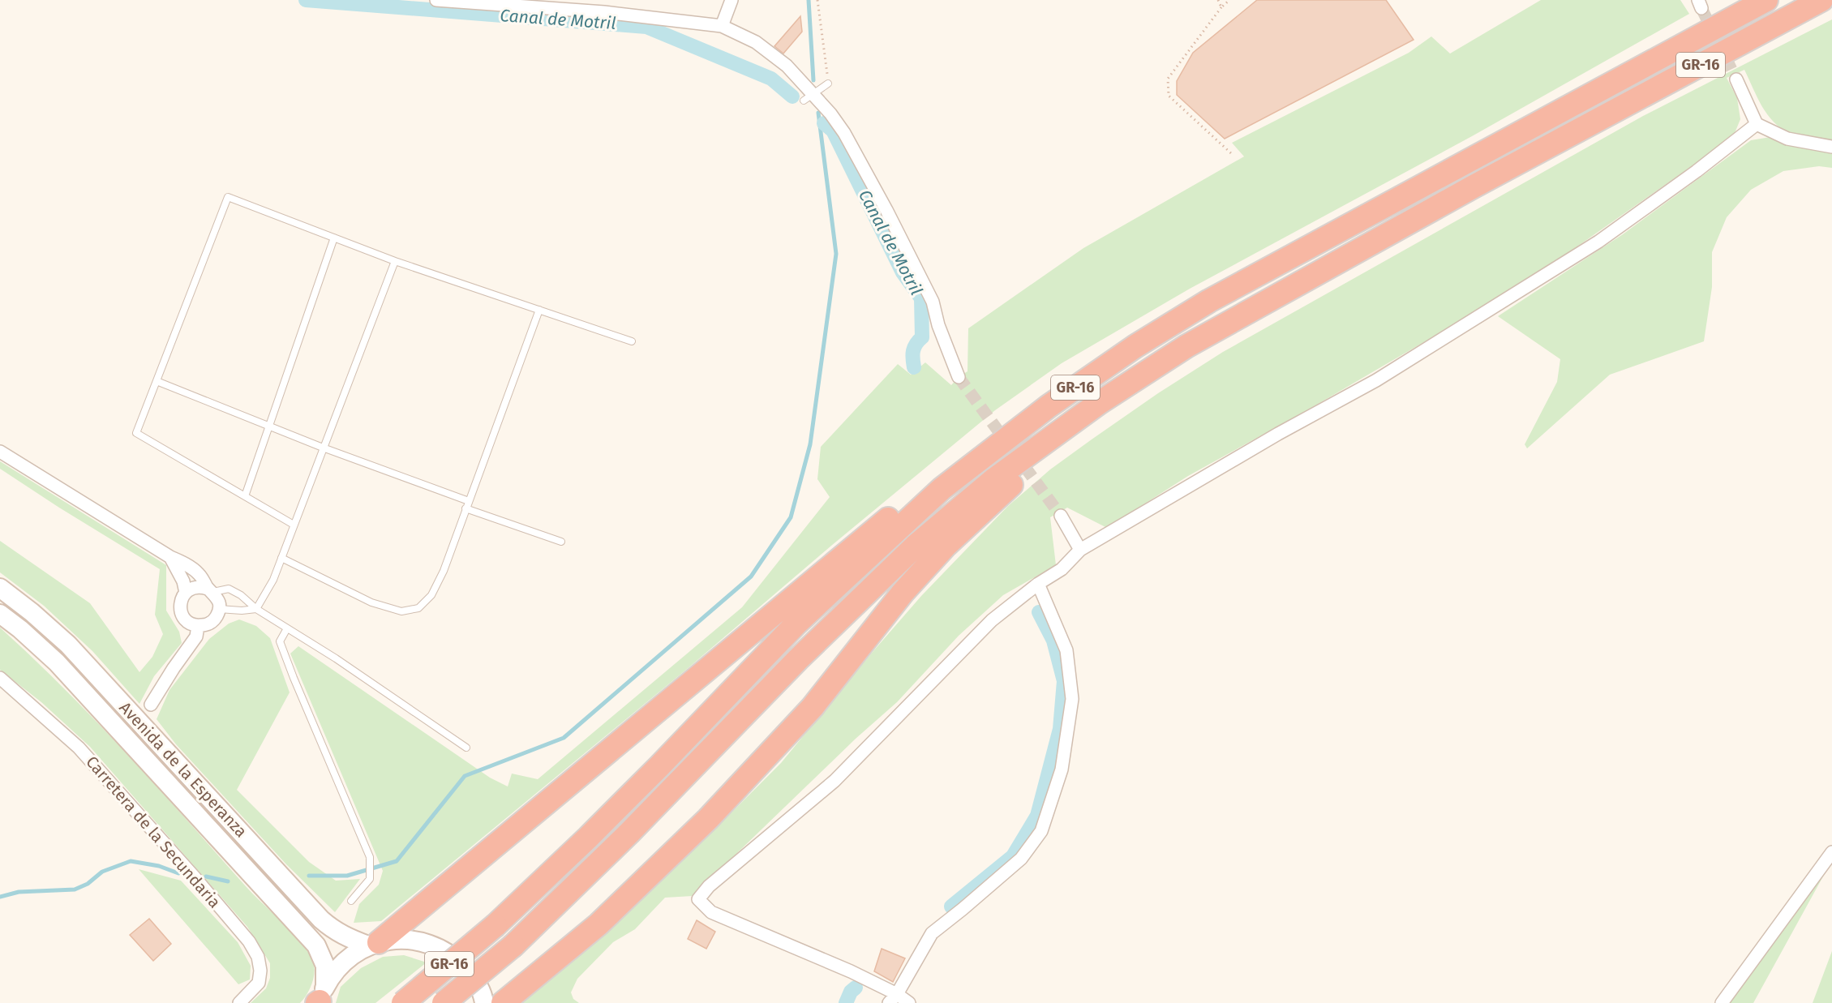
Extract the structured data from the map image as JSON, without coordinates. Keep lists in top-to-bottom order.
{
  "streets": {
    "highway": ["GR-16"],
    "main road": ["Avenida de la Esperanza"],
    "street": ["Carretera de la Secundaria"]
  },
  "water": ["Canal de Motril"]
}
